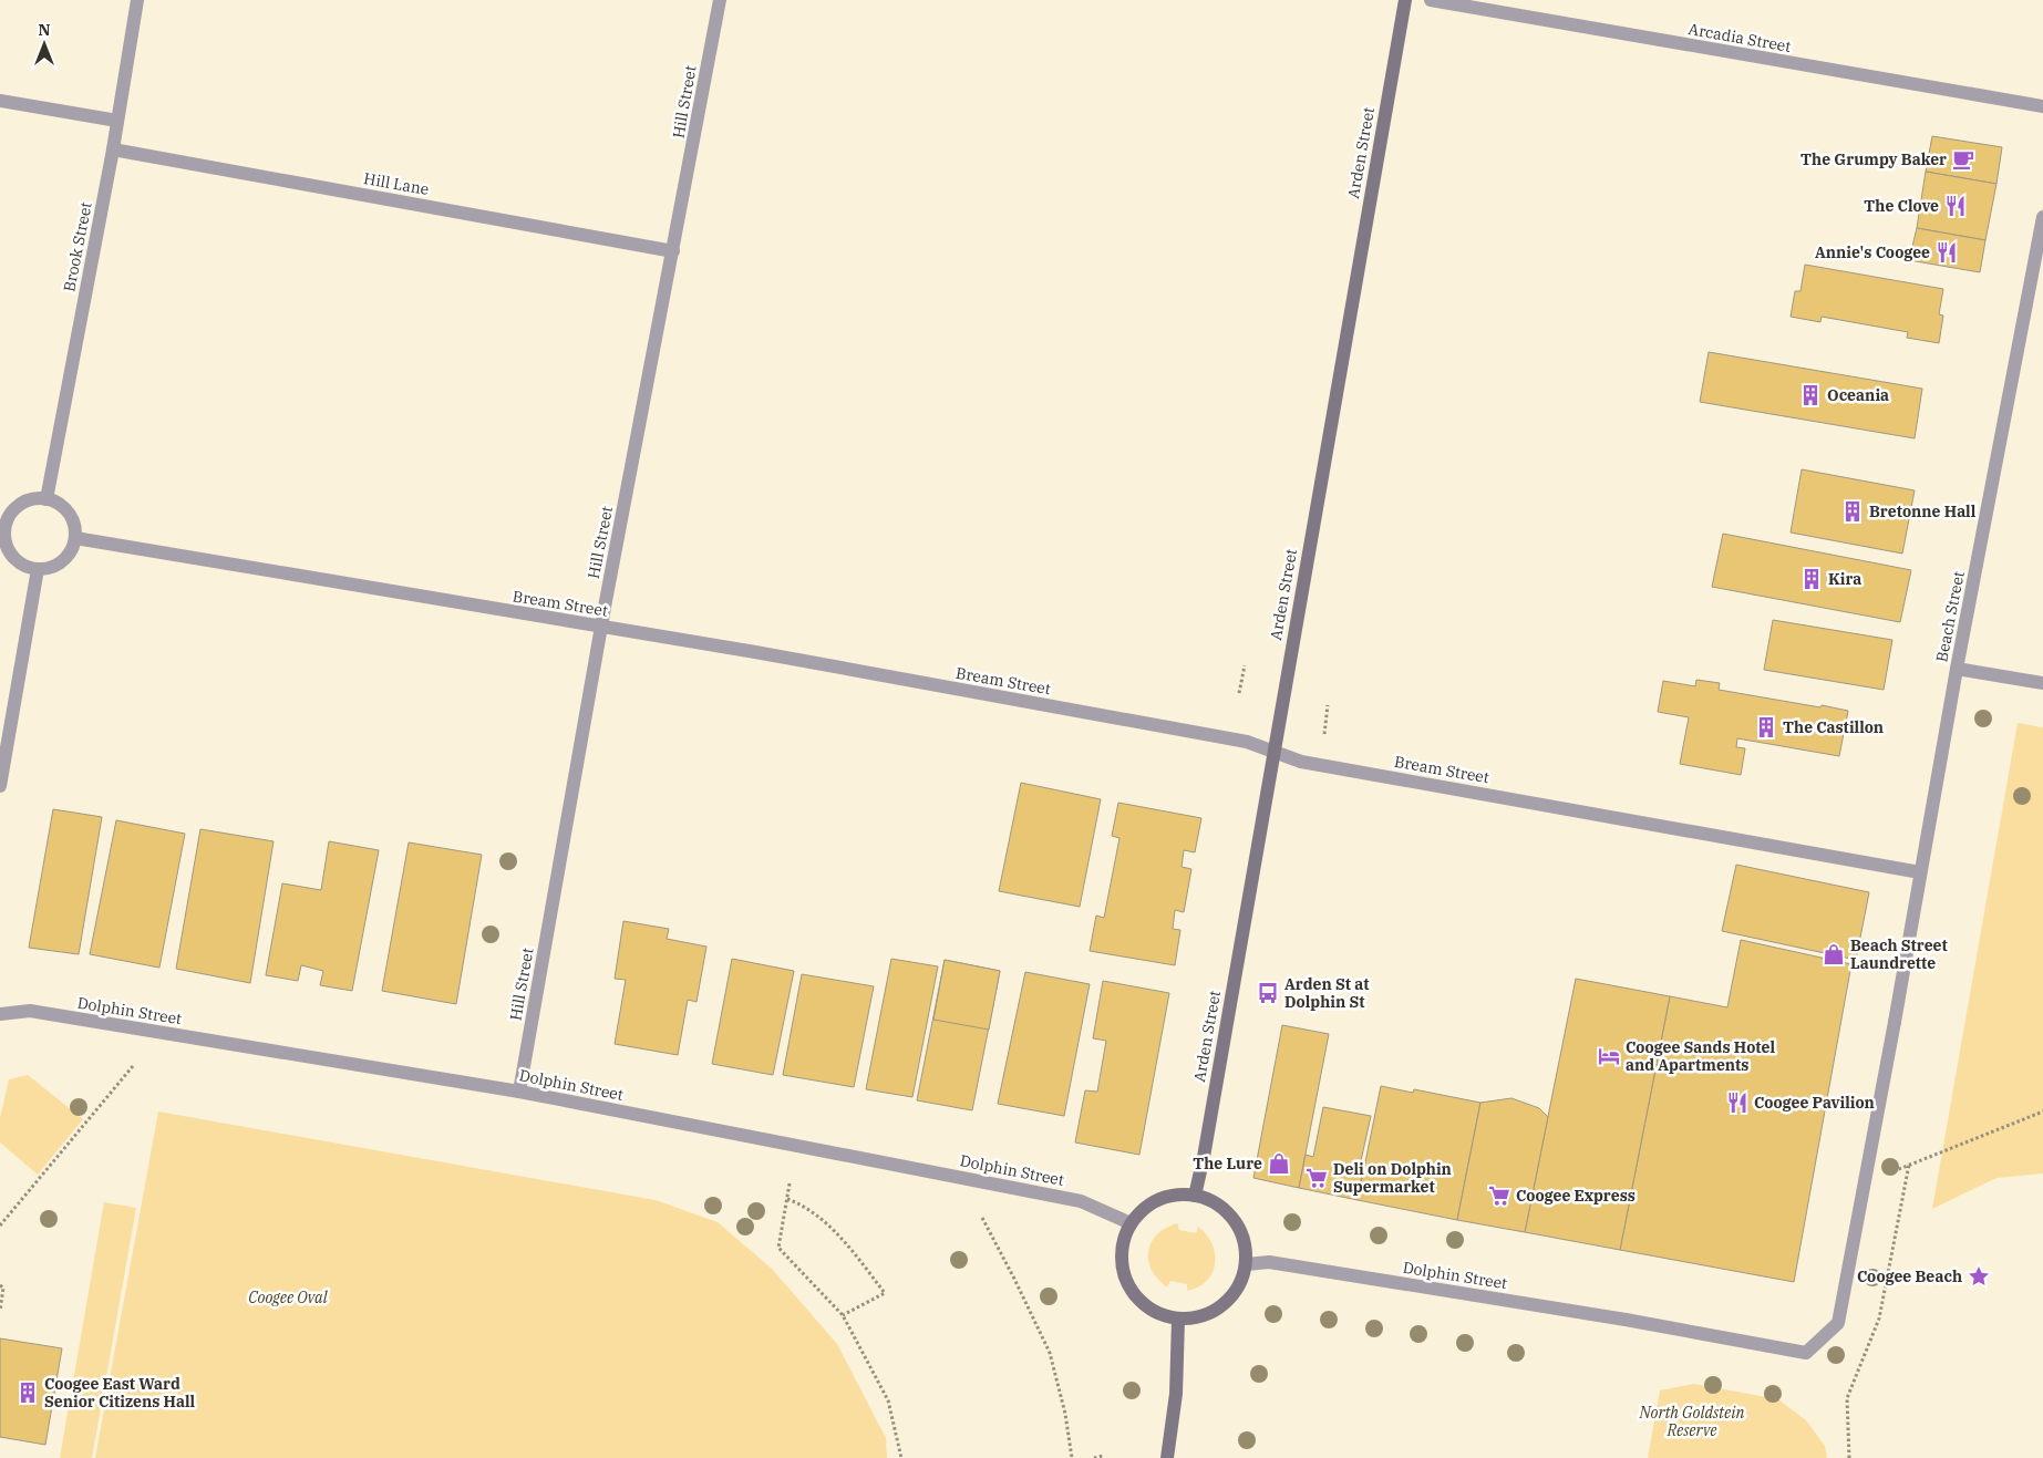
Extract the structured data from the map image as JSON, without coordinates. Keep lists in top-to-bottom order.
{
  "streets": {
    "main road": ["Arden Street"],
    "street": [
      "Arcadia Street",
      "Hill Street",
      "Hill Lane",
      "Brook Street",
      "Bream Street",
      "Beach Street",
      "Dolphin Street"
    ]
  },
  "crossings": [
    ["Hill Street", "Hill Lane"],
    ["Hill Street", "Bream Street"],
    ["Hill Street", "Dolphin Street"],
    ["Arden Street", "Bream Street"],
    ["Arden Street", "Dolphin Street"],
    ["Hill Lane", "Brook Street"],
    ["Brook Street", "Bream Street"],
    ["Bream Street", "Beach Street"],
    ["Beach Street", "Dolphin Street"]
  ],
  "parks": ["Coogee Oval", "North Goldstein Reserve"],
  "places": {
    "cafe": ["The Grumpy Baker"],
    "restaurant": ["The Clove", "Annie's Coogee", "Coogee Pavilion"],
    "building": [
      "Oceania",
      "Bretonne Hall",
      "Kira",
      "The Castillon",
      "Coogee East Ward Senior Citizens Hall"
    ],
    "shop": ["Beach Street Laundrette", "The Lure"],
    "bus stop": ["Arden St at Dolphin St"],
    "hotel": ["Coogee Sands Hotel and Apartments"],
    "supermarket": ["Deli on Dolphin Supermarket", "Coogee Express"],
    "place": ["Coogee Beach"]
  },
  "north": "top"
}
